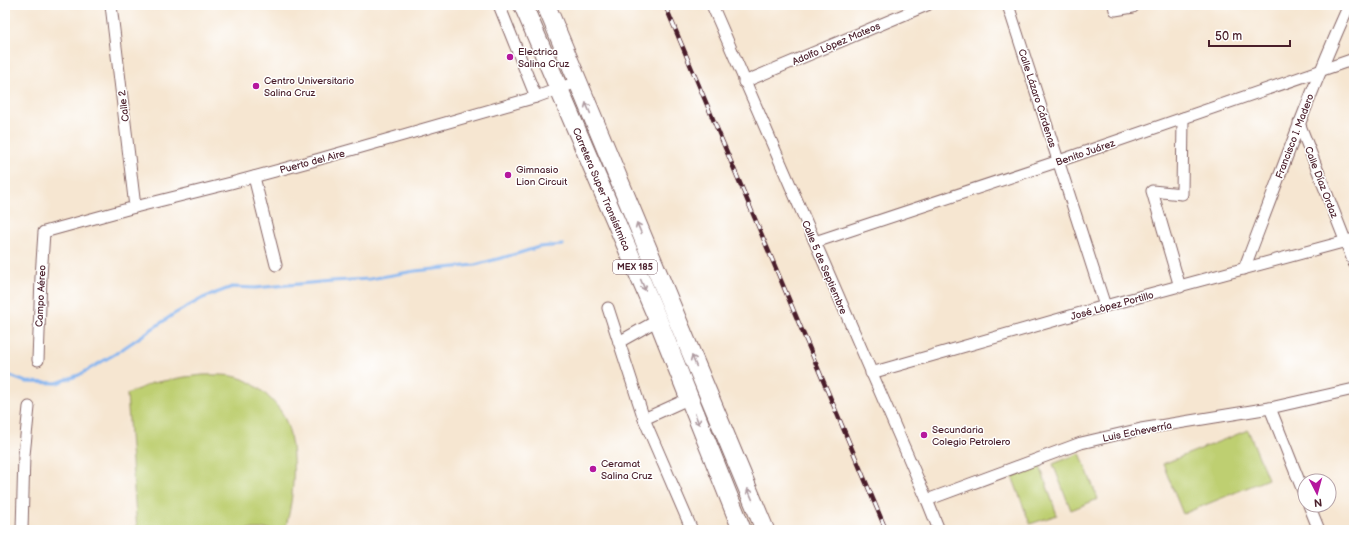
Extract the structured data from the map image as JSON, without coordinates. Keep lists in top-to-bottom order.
{
  "streets": {
    "main road": ["Carretera Super Transístmica", "MEX 185"],
    "street": [
      "Adolfo López Mateos",
      "Calle Lázaro Cárdenas",
      "Calle 2",
      "Francisco I. Madero",
      "Benito Juárez",
      "Puerto del Aire",
      "Calle Díaz Ordaz",
      "Calle 5 de Septiembre",
      "Campo Aéreo",
      "José López Portillo",
      "Luis Echeverría"
    ]
  },
  "crossings": [
    ["Adolfo López Mateos", "Calle 5 de Septiembre"],
    ["Calle Lázaro Cárdenas", "Benito Juárez"],
    ["Calle Lázaro Cárdenas", "José López Portillo"],
    ["Calle 2", "Puerto del Aire"],
    ["Francisco I. Madero", "Benito Juárez"],
    ["Francisco I. Madero", "Calle Díaz Ordaz"],
    ["Francisco I. Madero", "José López Portillo"],
    ["Benito Juárez", "Calle 5 de Septiembre"],
    ["Puerto del Aire", "Carretera Super Transístmica"],
    ["Puerto del Aire", "Campo Aéreo"],
    ["Calle Díaz Ordaz", "José López Portillo"],
    ["Calle 5 de Septiembre", "José López Portillo"],
    ["Calle 5 de Septiembre", "Luis Echeverría"]
  ],
  "places": [
    "Electrica Salina Cruz",
    "Centro Universitario Salina Cruz",
    "Gimnasio Lion Circuit",
    "Secundaria Colegio Petrolero",
    "Ceramat Salina Cruz"
  ],
  "scale_bar": "50 m",
  "north": "bottom"
}
